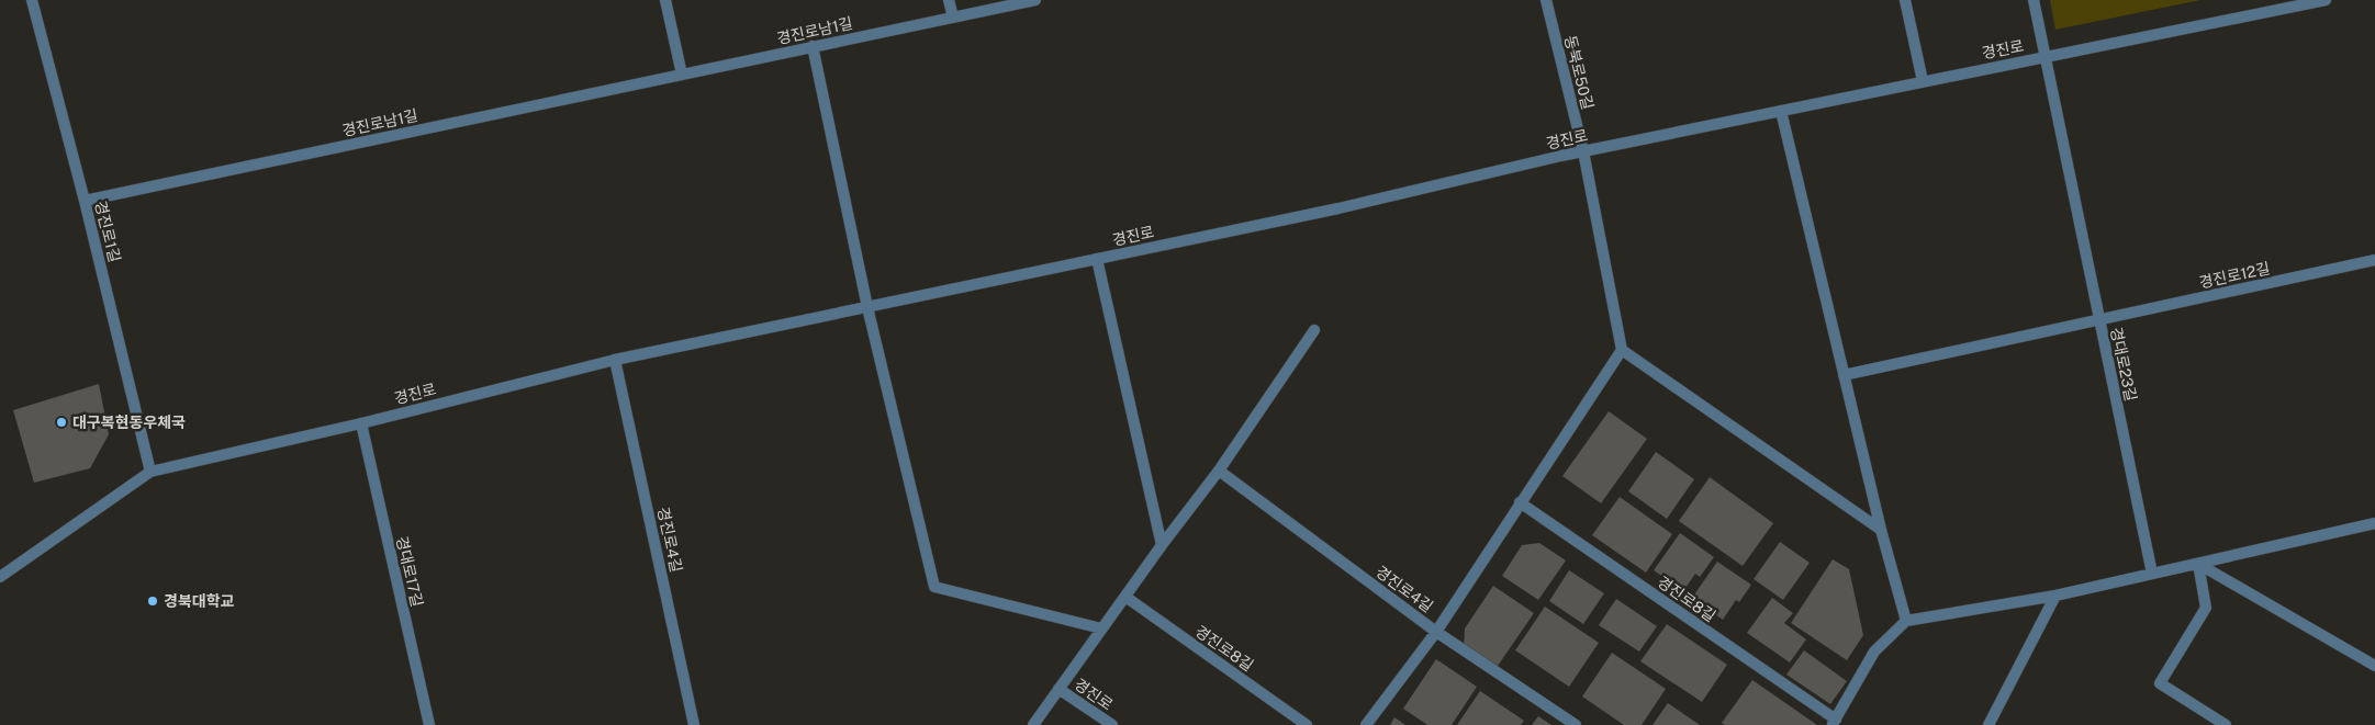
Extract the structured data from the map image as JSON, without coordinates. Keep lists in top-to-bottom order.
{
  "streets": {
    "street": [
      "경진로남1길",
      "경진로",
      "동북로50길",
      "경진로1길",
      "경진로12길",
      "경대로23길",
      "경진로4길",
      "경대로17길",
      "경진로8길"
    ]
  },
  "crossings": [
    ["경진로남1길", "경진로1길"],
    ["경진로", "동북로50길"],
    ["경진로", "경진로1길"],
    ["경진로", "경진로12길"],
    ["경진로", "경대로23길"],
    ["경진로", "경진로4길"],
    ["경진로", "경대로17길"],
    ["경진로12길", "경대로23길"]
  ],
  "places": ["대구복현동우체국", "경북대학교"]
}
